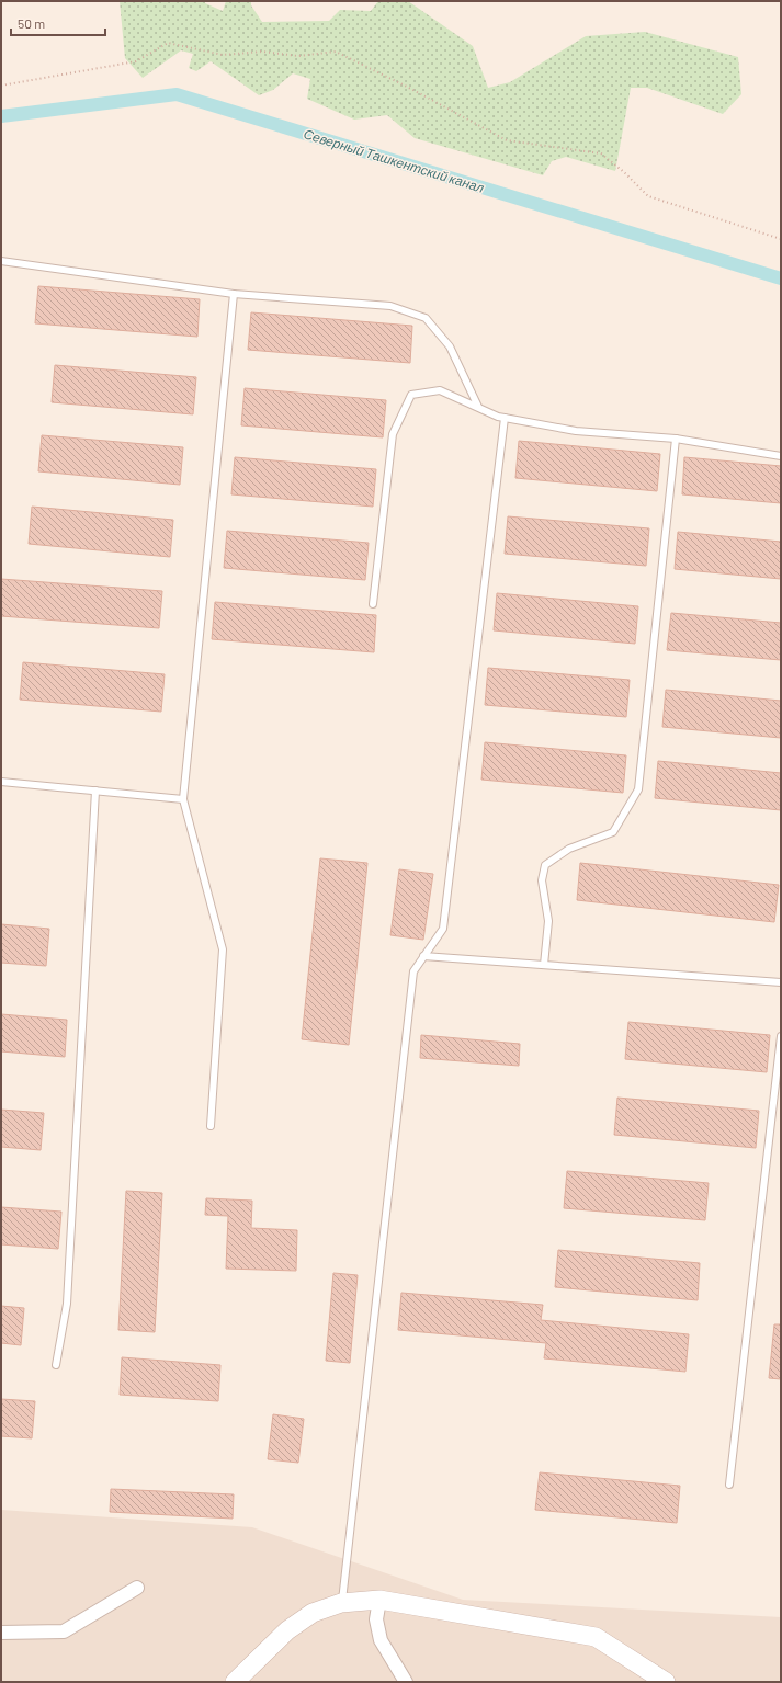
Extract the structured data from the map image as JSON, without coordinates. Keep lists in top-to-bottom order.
{
  "water": ["Северный Ташкентский канал"],
  "scale_bar": "50 m"
}
